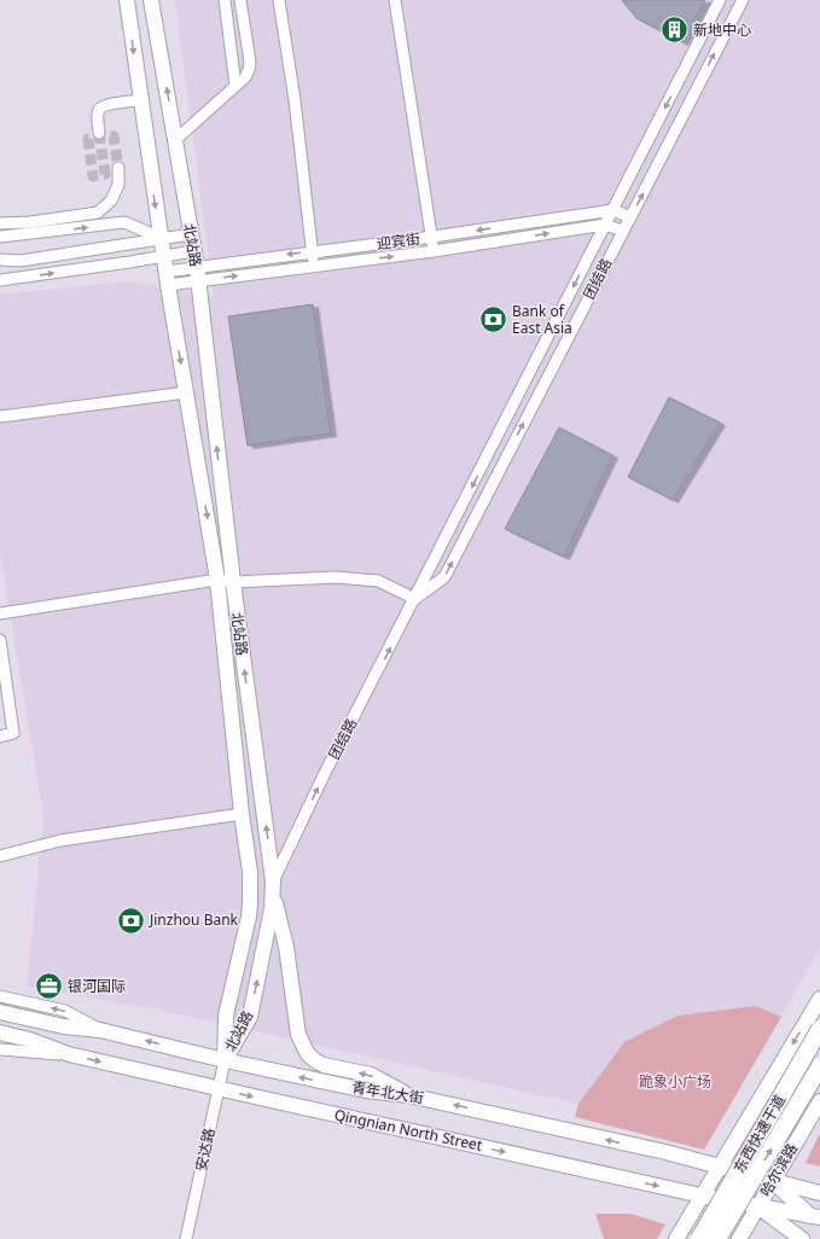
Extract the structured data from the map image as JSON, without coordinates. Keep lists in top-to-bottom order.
{
  "streets": {
    "highway": ["东西快速干道"],
    "main road": [
      "北站路",
      "青年北大街",
      "Qingnian North Street",
      "哈尔滨路"
    ],
    "street": ["迎宾街", "团结路", "安达路"]
  },
  "crossings": [
    ["迎宾街", "北站路"],
    ["迎宾街", "团结路"],
    ["北站路", "团结路"],
    ["北站路", "青年北大街"],
    ["北站路", "安达路"],
    ["青年北大街", "安达路"],
    ["青年北大街", "哈尔滨路"],
    ["Qingnian North Street", "安达路"],
    ["Qingnian North Street", "哈尔滨路"]
  ],
  "one_way": ["青年北大街", "Qingnian North Street"],
  "parks": ["跪象小广场"],
  "places": {
    "building": ["新地中心"],
    "bank": ["Bank of East Asia", "Jinzhou Bank"],
    "office": ["银河国际"]
  }
}
